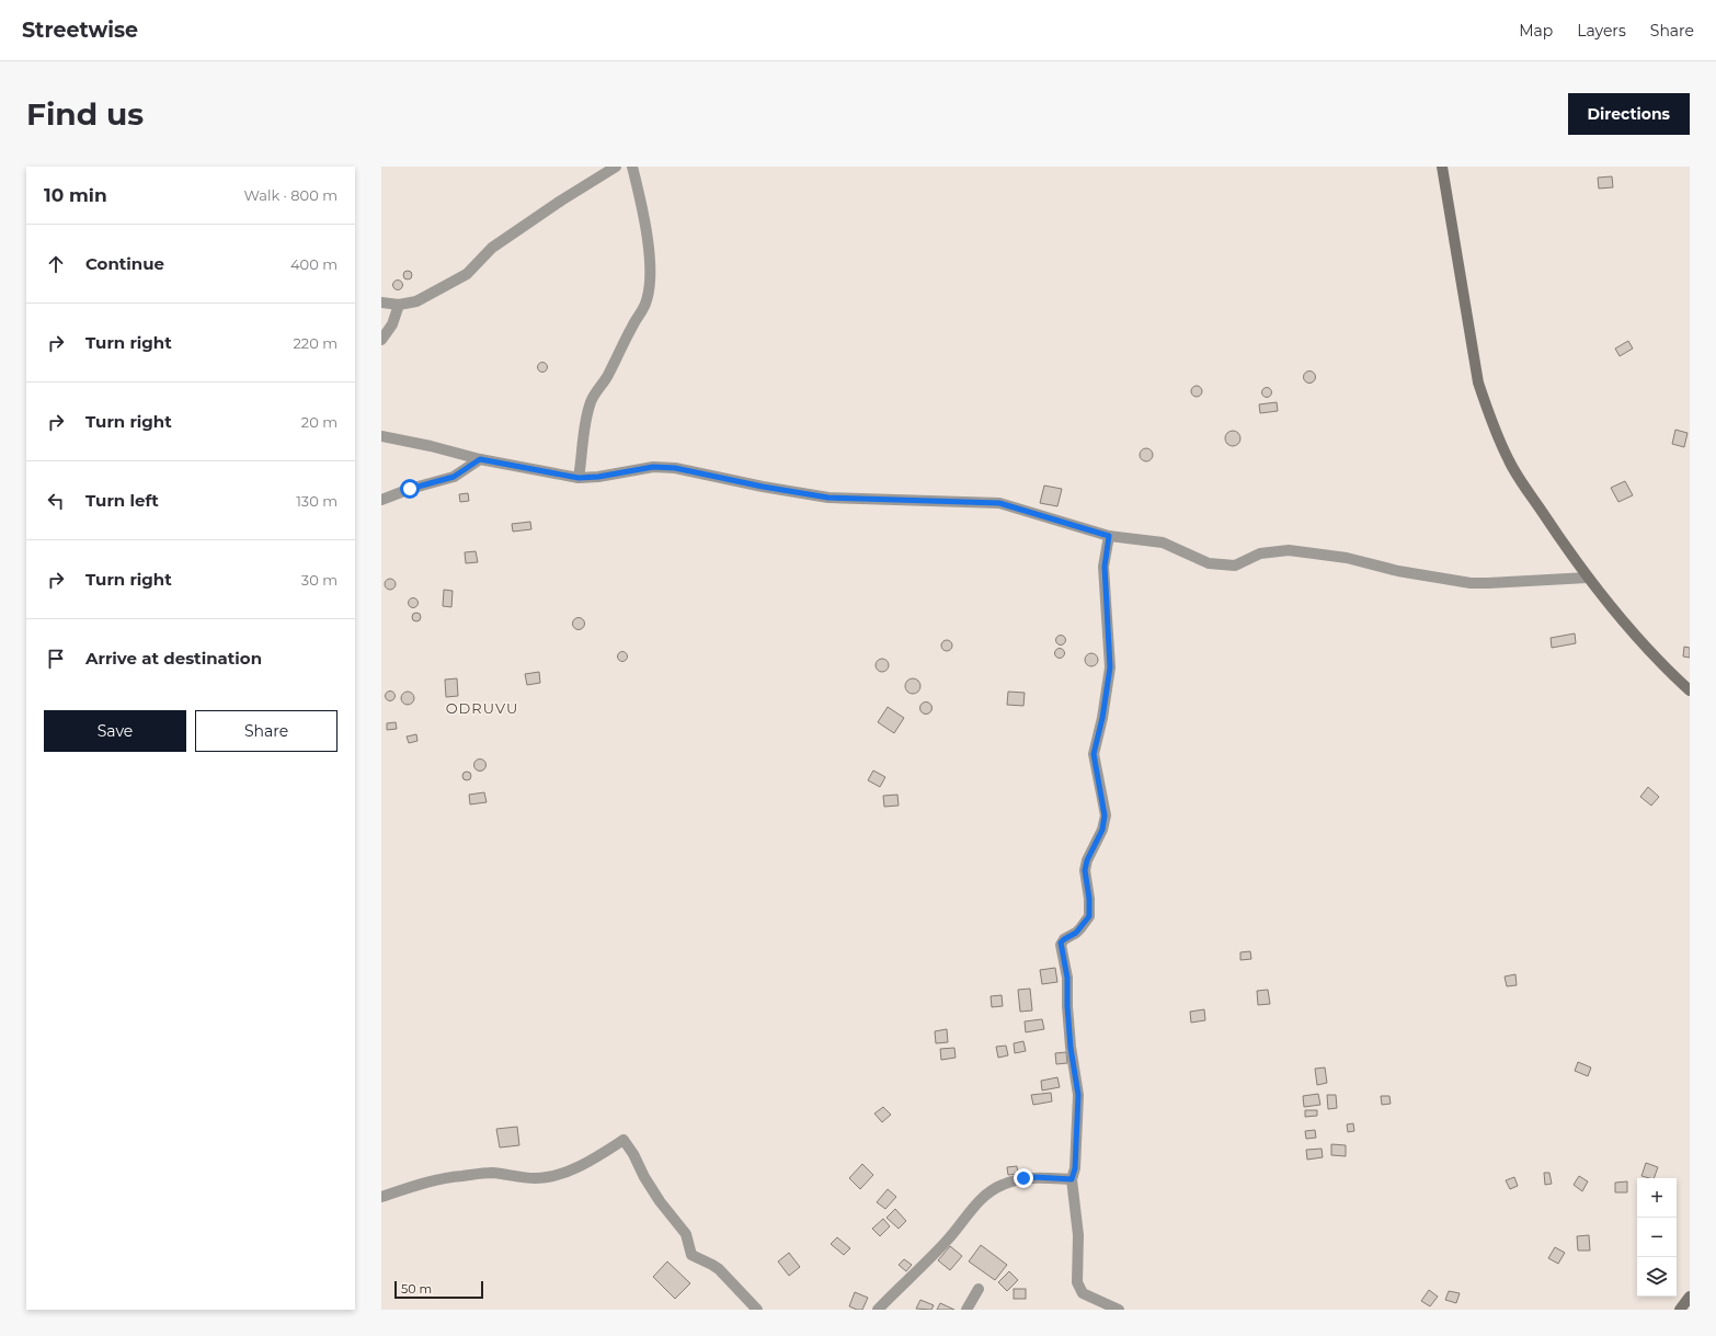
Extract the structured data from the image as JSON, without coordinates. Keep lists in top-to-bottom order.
{
  "districts": ["ODRUVU"],
  "scale_bar": "50 m",
  "page": {
    "header": "Streetwise",
    "nav": ["Map", "Layers", "Share"],
    "buttons": [
      "Directions",
      ["Save", "Share"]
    ],
    "title": "Find us",
    "heading": ["10 min", "Walk · 800 m"],
    "list": [
      ["Continue", "400 m"],
      ["Turn right", "220 m"],
      ["Turn right", "20 m"],
      ["Turn left", "130 m"],
      ["Turn right", "30 m"],
      "Arrive at destination"
    ],
    "map_buttons": ["+", "−"],
    "scale": "50 m"
  }
}
